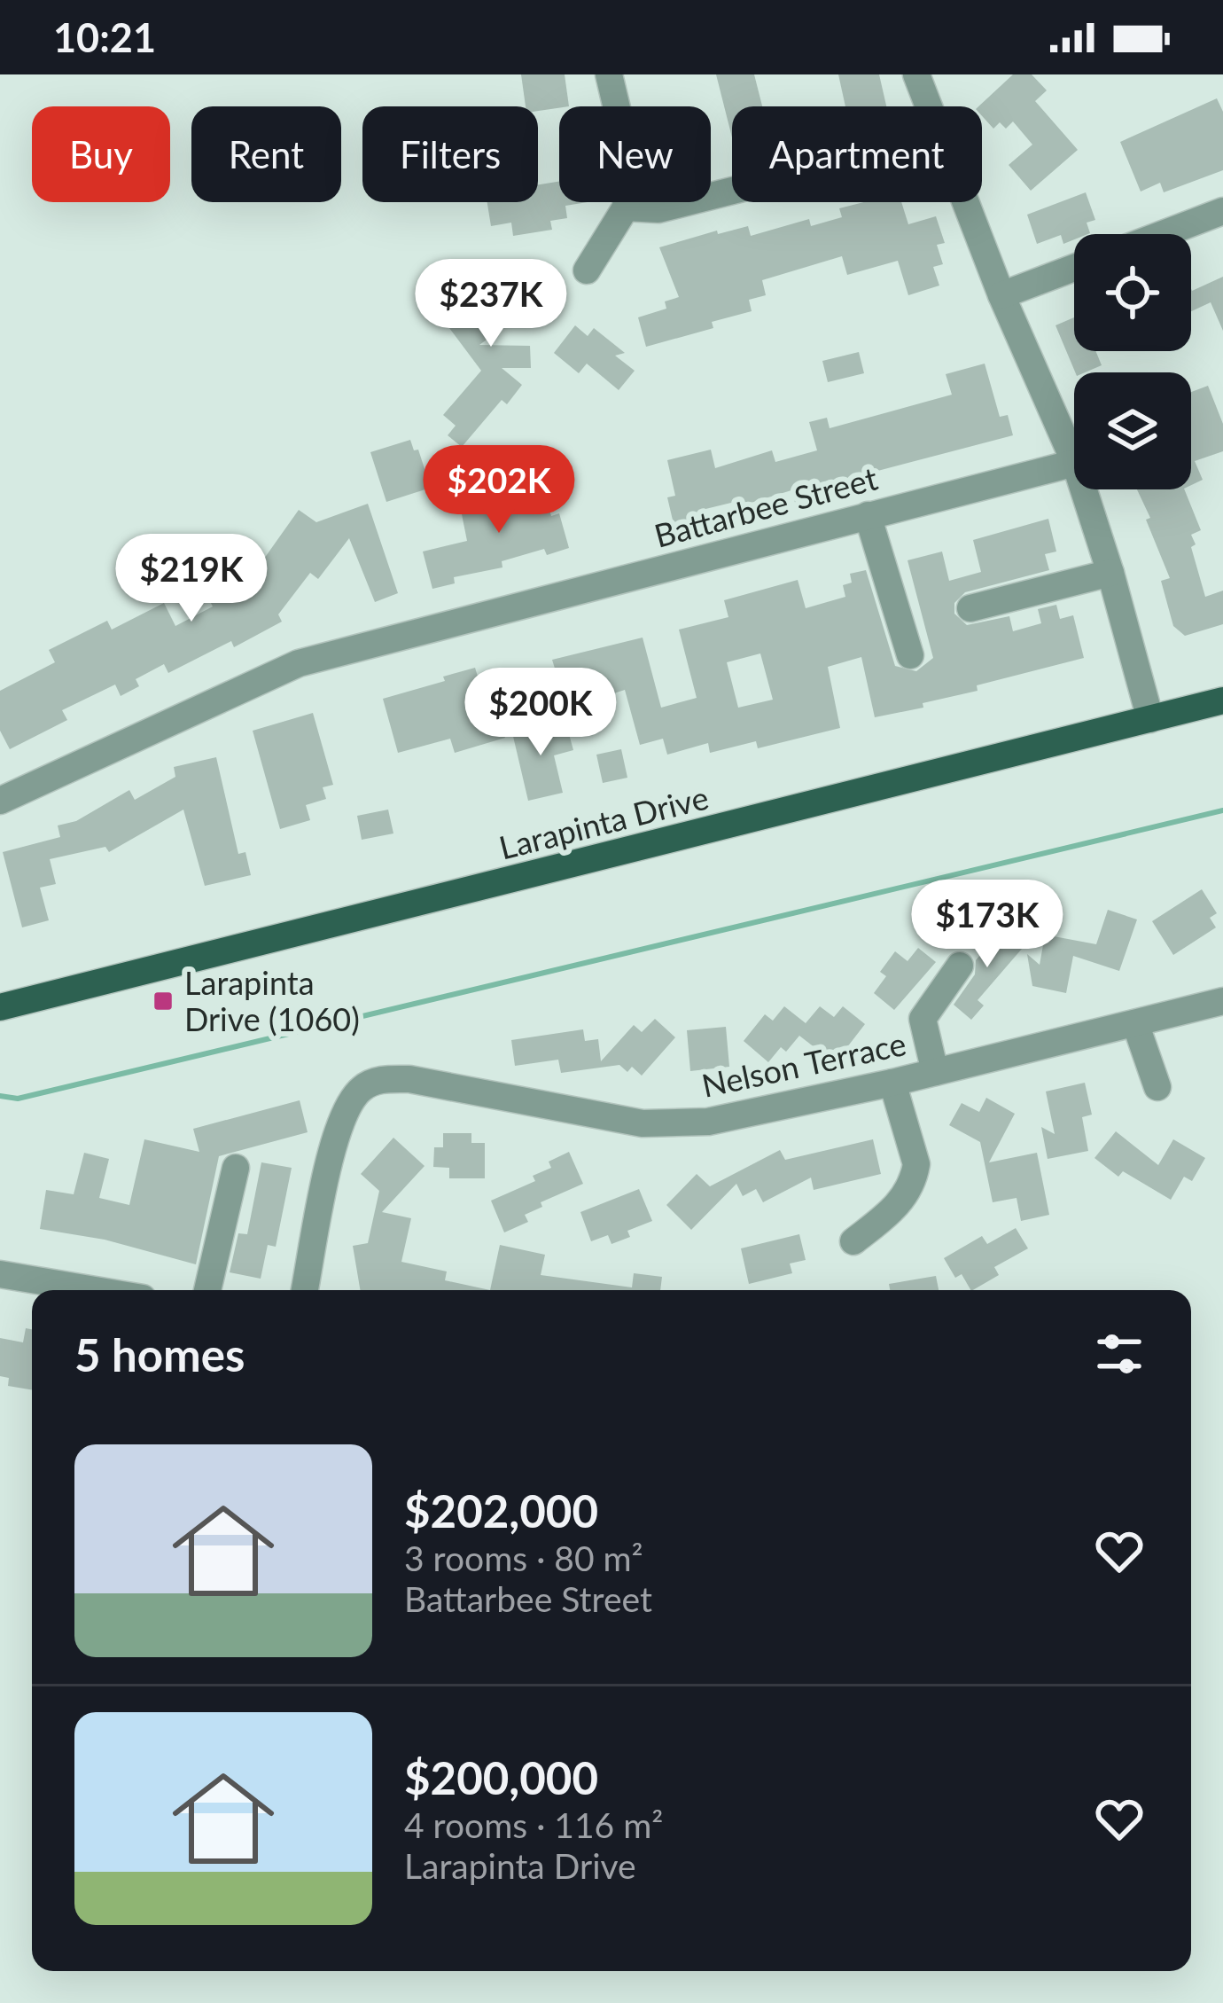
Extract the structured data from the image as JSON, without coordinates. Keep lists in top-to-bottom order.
{
  "streets": {
    "main road": ["Larapinta Drive"],
    "street": ["Battarbee Street", "Nelson Terrace"]
  },
  "places": {
    "transit": ["Larapinta Drive (1060)"]
  },
  "page": {
    "status": "10:21",
    "chip": [
      "Buy",
      "Rent",
      "Filters",
      "New",
      "Apartment"
    ],
    "price": [
      "$237K",
      "$202K",
      "$219K",
      "$200K",
      "$173K"
    ],
    "heading": "5 homes",
    "list": [
      {
        "name": "$202,000",
        "note": "3 rooms · 80 m² · Battarbee Street"
      },
      {
        "name": "$200,000",
        "note": "4 rooms · 116 m² · Larapinta Drive"
      }
    ]
  }
}
